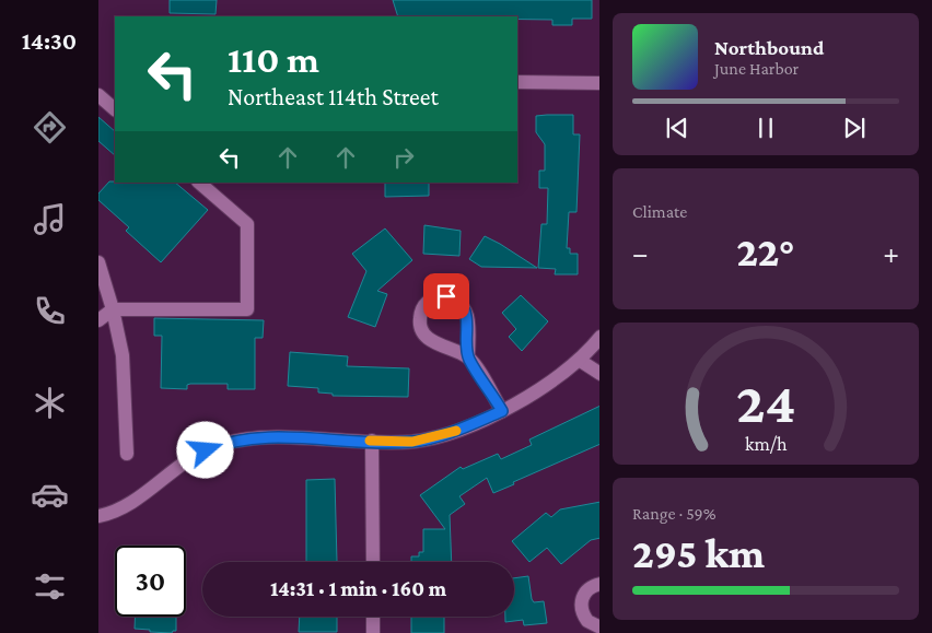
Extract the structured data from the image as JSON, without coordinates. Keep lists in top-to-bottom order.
{
  "page": {
    "tabs": "14:30",
    "turn": ["110 m", "Northeast 114th Street"],
    "song": ["Northbound", "June Harbor"],
    "tile": [
      "Climate",
      ["Range · 59%", "295 km"]
    ],
    "heat": ["−", "22°", "+"],
    "limit": "30",
    "trip": "14:31 · 1 min · 160 m",
    "gauge": ["24", "km/h"]
  }
}
